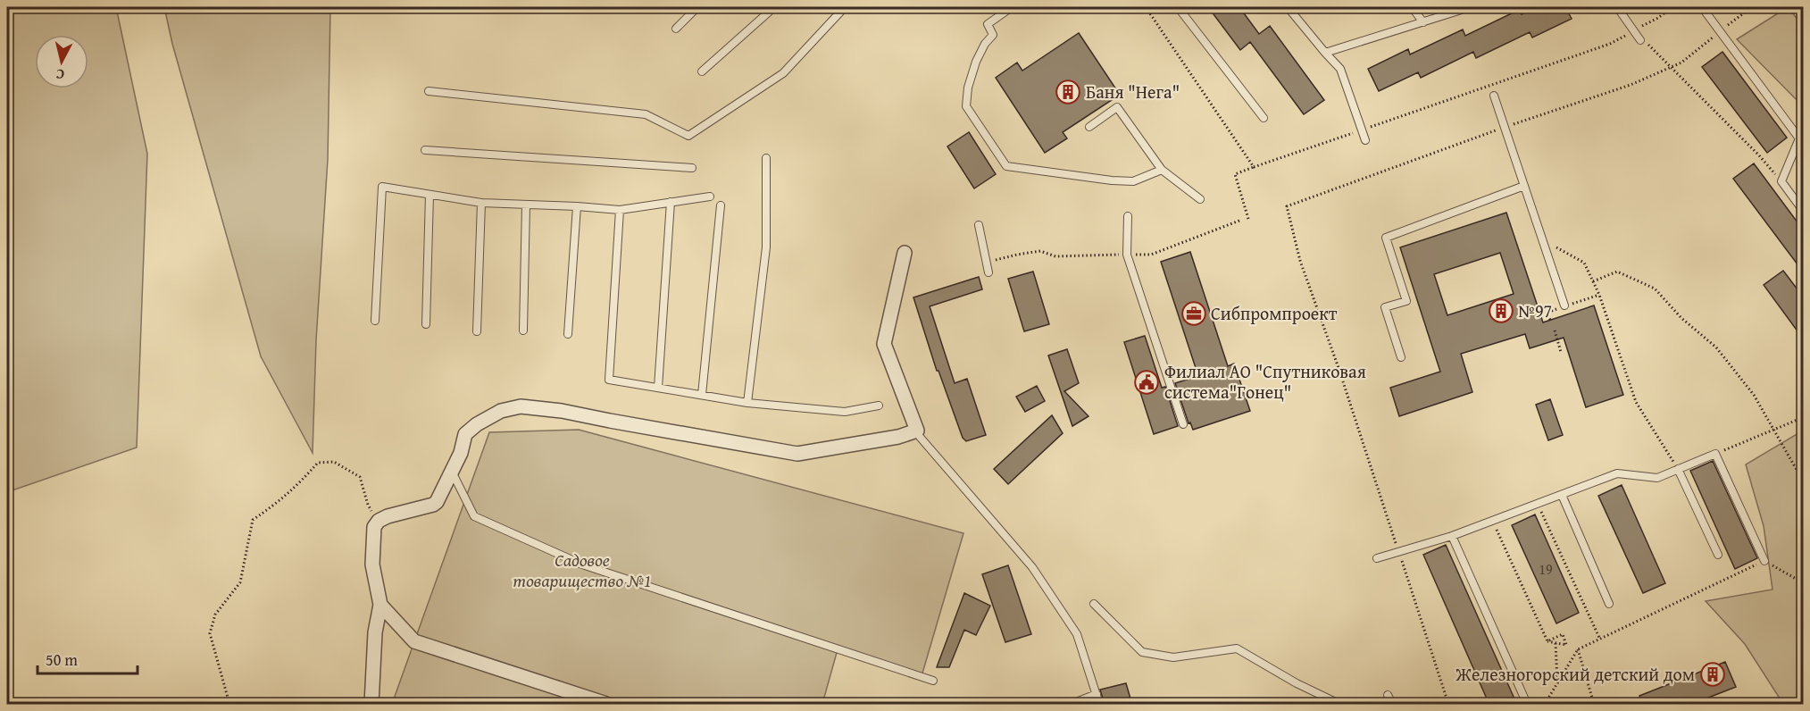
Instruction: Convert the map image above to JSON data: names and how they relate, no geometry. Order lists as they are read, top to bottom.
{
  "parks": ["Садовое товарищество №1"],
  "places": {
    "building": ["Баня \"Нега\"", "№97", "Железногорский детский дом"],
    "office": ["Сибпромпроект"],
    "public building": ["Филиал АО \"Спутниковая система\"Гонец\""]
  },
  "house_numbers": ["19"],
  "scale_bar": "50 m",
  "north": "bottom"
}
